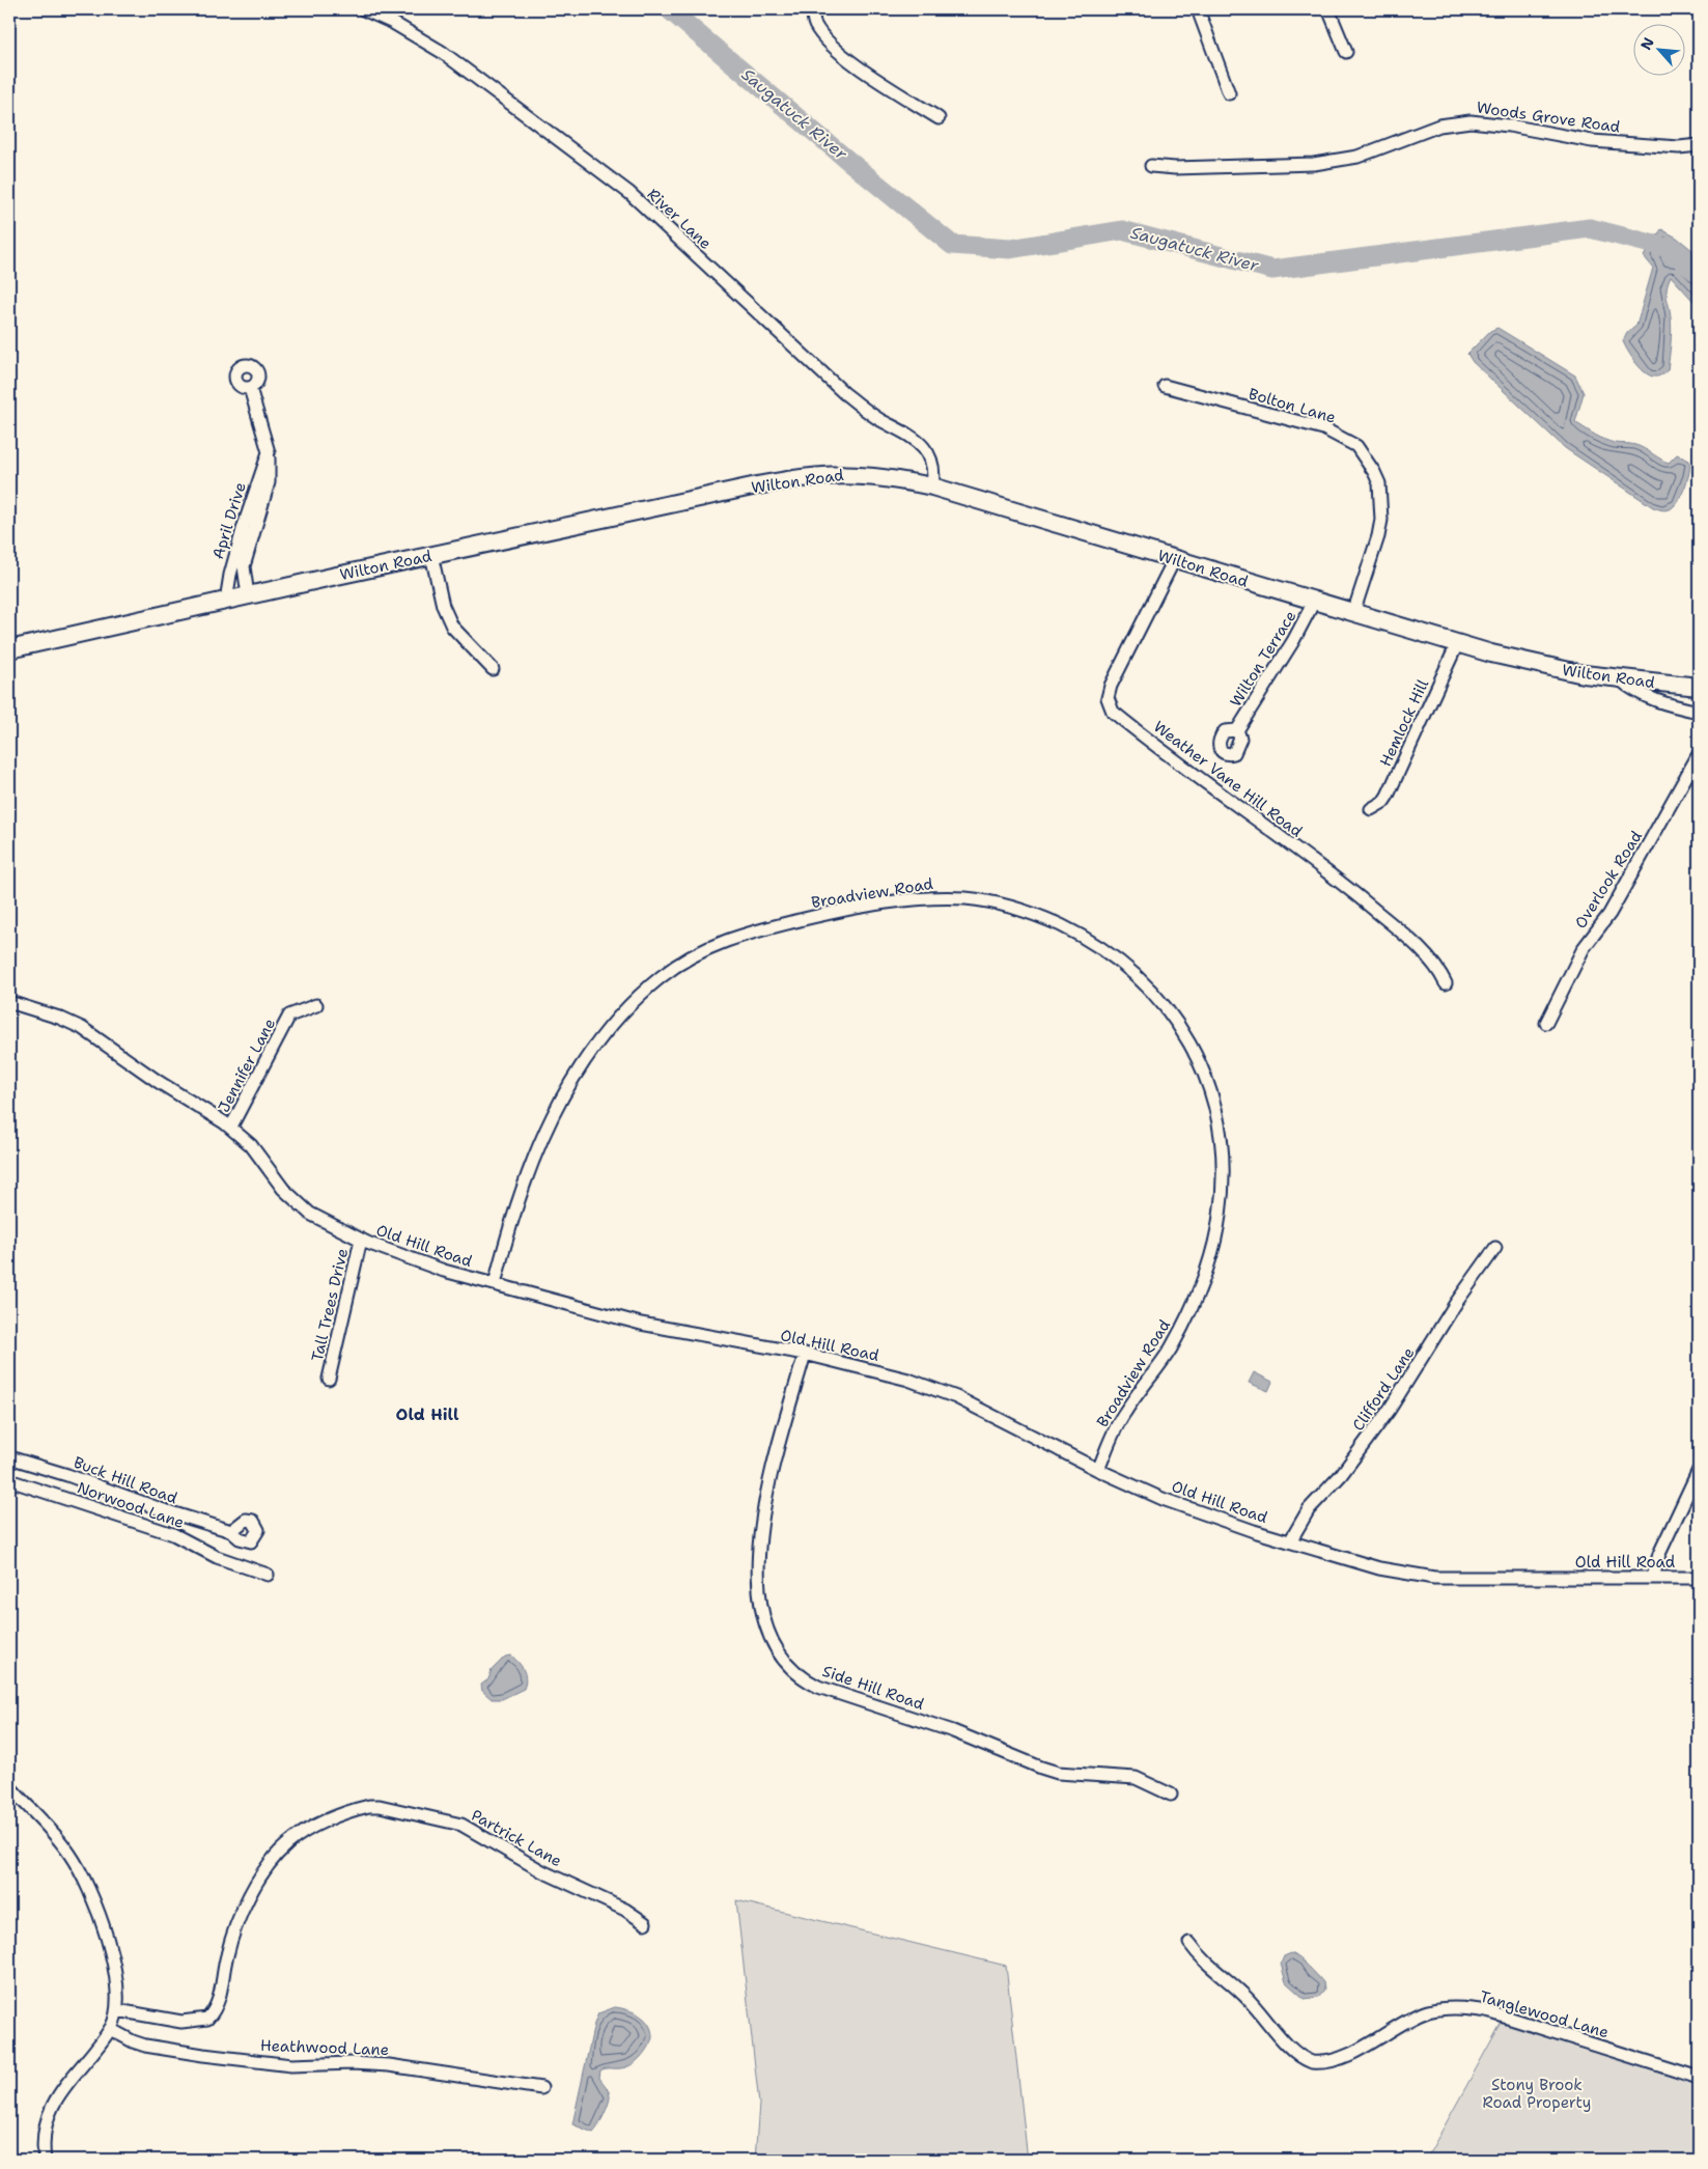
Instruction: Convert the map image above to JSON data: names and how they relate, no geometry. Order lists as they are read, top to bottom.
{
  "streets": {
    "main road": ["Wilton Road"],
    "street": [
      "Woods Grove Road",
      "River Lane",
      "Bolton Lane",
      "April Drive",
      "Wilton Terrace",
      "Hemlock Hill",
      "Weather Vane Hill Road",
      "Overlook Road",
      "Broadview Road",
      "Jennifer Lane",
      "Old Hill Road",
      "Tall Trees Drive",
      "Clifford Lane",
      "Buck Hill Road",
      "Norwood Lane",
      "Side Hill Road",
      "Partrick Lane",
      "Tanglewood Lane",
      "Heathwood Lane"
    ]
  },
  "crossings": [
    ["River Lane", "Wilton Road"],
    ["Bolton Lane", "Wilton Road"],
    ["Wilton Road", "April Drive"],
    ["Wilton Road", "Wilton Terrace"],
    ["Wilton Road", "Hemlock Hill"],
    ["Wilton Road", "Weather Vane Hill Road"],
    ["Broadview Road", "Old Hill Road"],
    ["Jennifer Lane", "Old Hill Road"],
    ["Old Hill Road", "Tall Trees Drive"],
    ["Old Hill Road", "Clifford Lane"],
    ["Old Hill Road", "Side Hill Road"]
  ],
  "districts": ["Old Hill"],
  "water": ["Saugatuck River"],
  "parks": ["Stony Brook Road Property"],
  "north": "top left"
}
